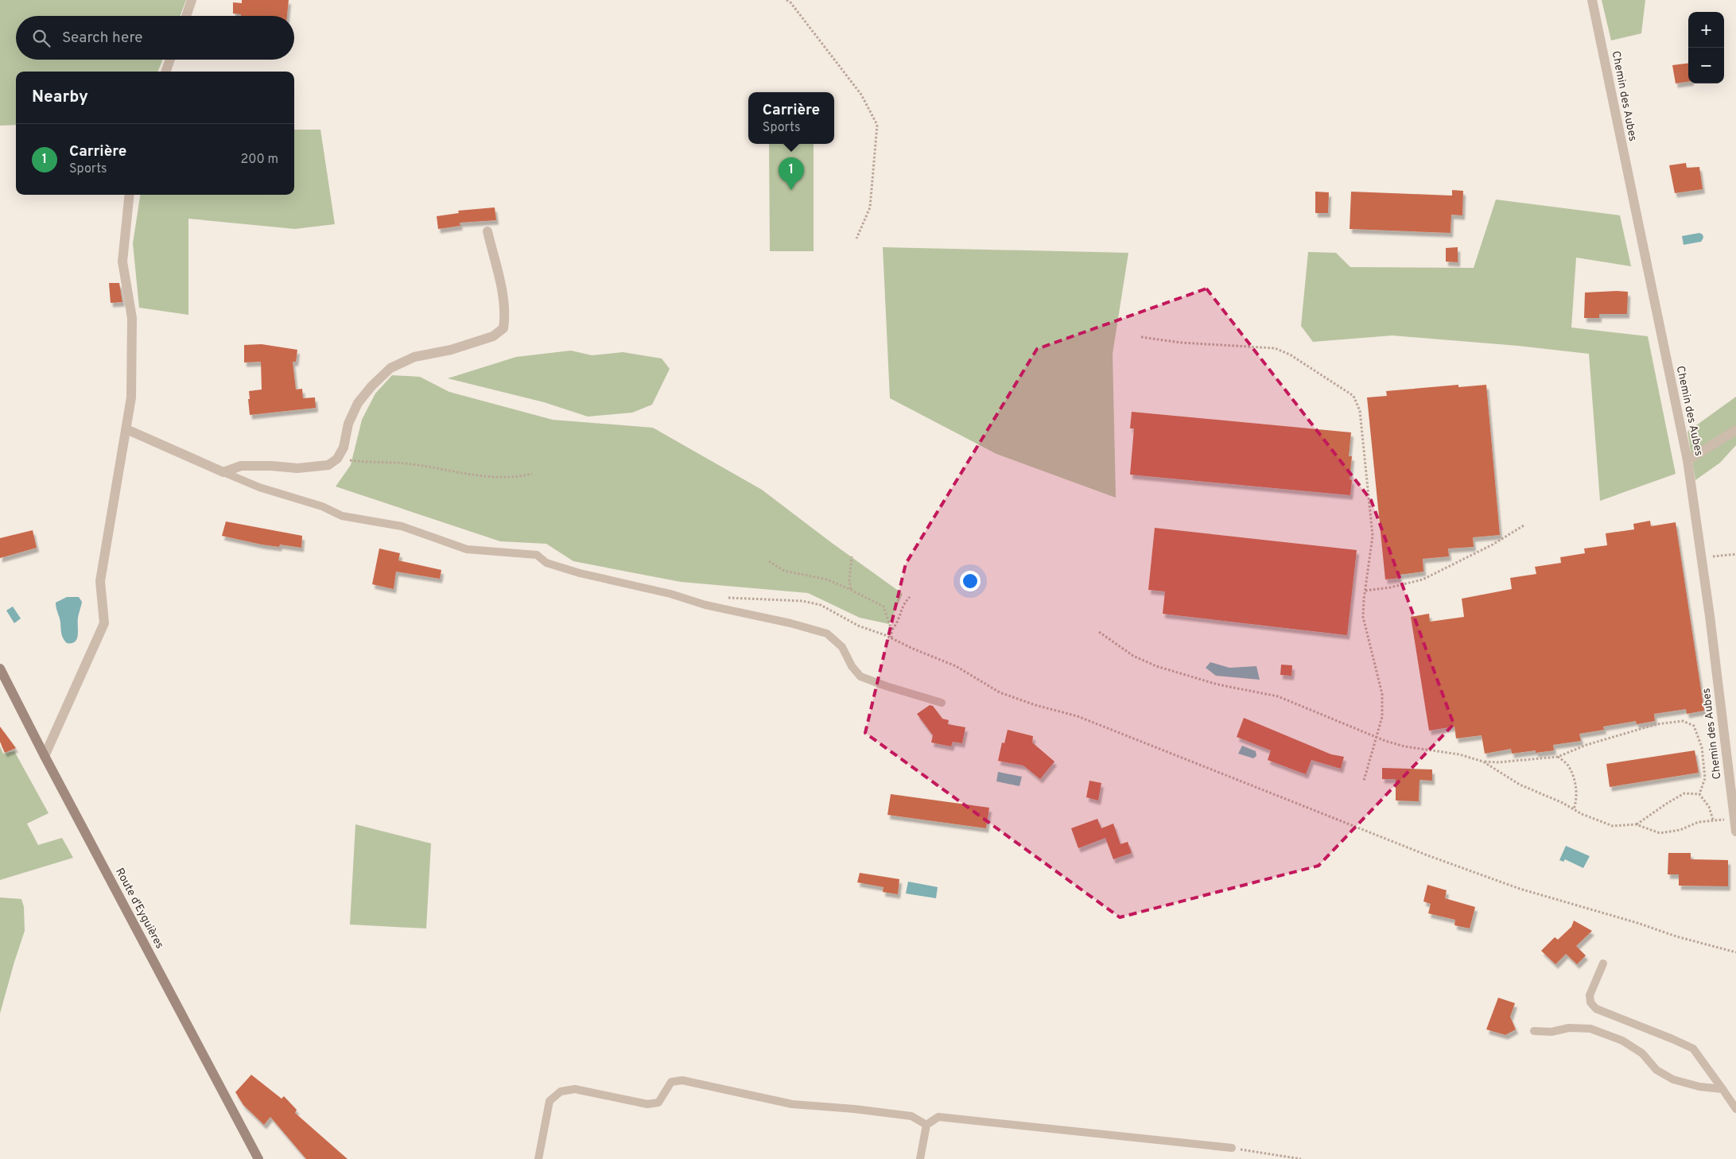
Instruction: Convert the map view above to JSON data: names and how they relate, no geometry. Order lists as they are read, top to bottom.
{
  "streets": {
    "main road": ["Route d'Eyguières"],
    "street": ["Chemin des Aubes"]
  },
  "page": {
    "map_buttons": ["+", "−"],
    "search": "Search here",
    "heading": "Nearby",
    "popup": ["Carrière", "Sports"],
    "list": [
      {
        "mark": "1",
        "name": "Carrière",
        "note": "Sports",
        "value": "200 m"
      }
    ],
    "pins": "1"
  }
}
